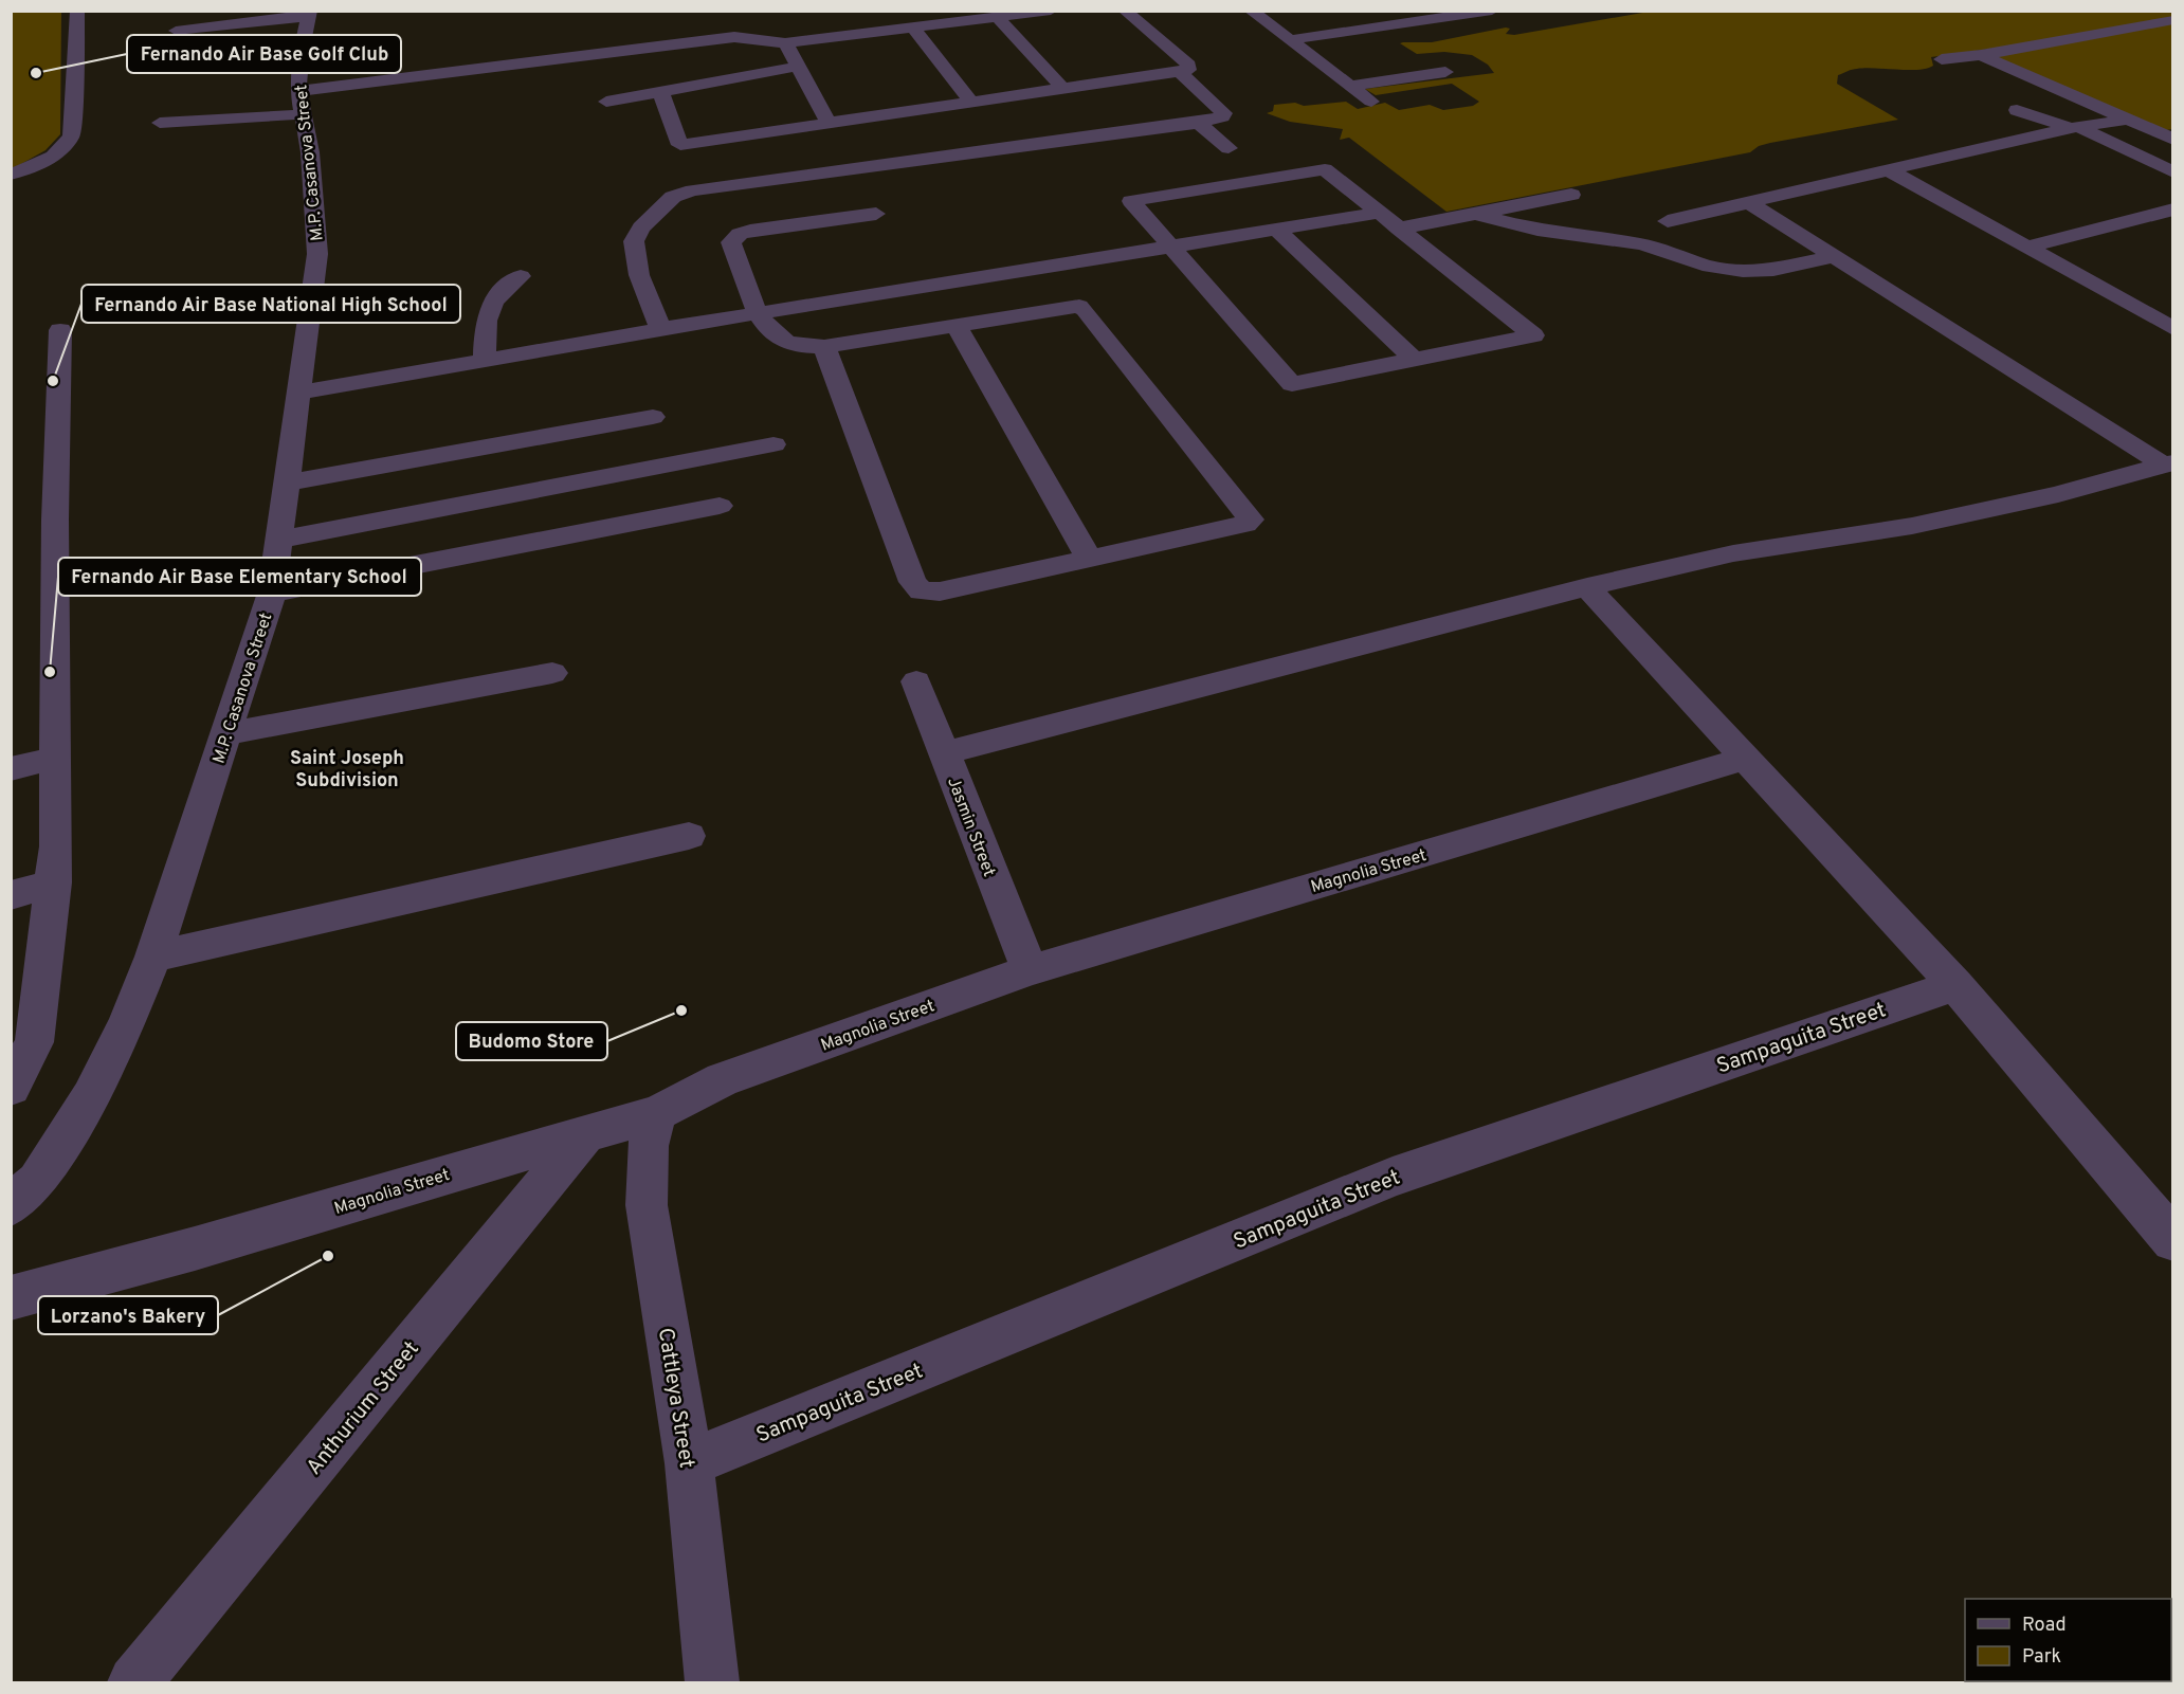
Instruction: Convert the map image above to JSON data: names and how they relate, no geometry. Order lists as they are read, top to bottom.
{
  "streets": {
    "street": [
      "M.P. Casanova Street",
      "Jasmin Street",
      "Magnolia Street",
      "Sampaguita Street",
      "Cattleya Street",
      "Anthurium Street"
    ]
  },
  "crossings": [
    ["Jasmin Street", "Magnolia Street"],
    ["Magnolia Street", "Cattleya Street"],
    ["Magnolia Street", "Anthurium Street"],
    ["Sampaguita Street", "Cattleya Street"]
  ],
  "districts": ["Saint Joseph Subdivision"],
  "places": [
    "Fernando Air Base Golf Club",
    "Fernando Air Base National High School",
    "Fernando Air Base Elementary School",
    "Budomo Store",
    "Lorzano's Bakery"
  ],
  "legend": ["Road", "Park"]
}
